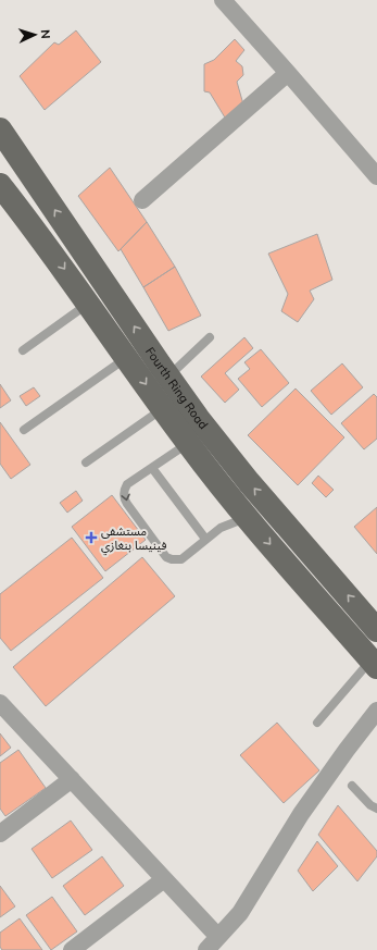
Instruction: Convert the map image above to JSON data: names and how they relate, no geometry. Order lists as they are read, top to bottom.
{
  "streets": {
    "main road": ["Fourth Ring Road"]
  },
  "places": {
    "health": ["مستشفى فينيسا بنغازي"]
  },
  "north": "right"
}
